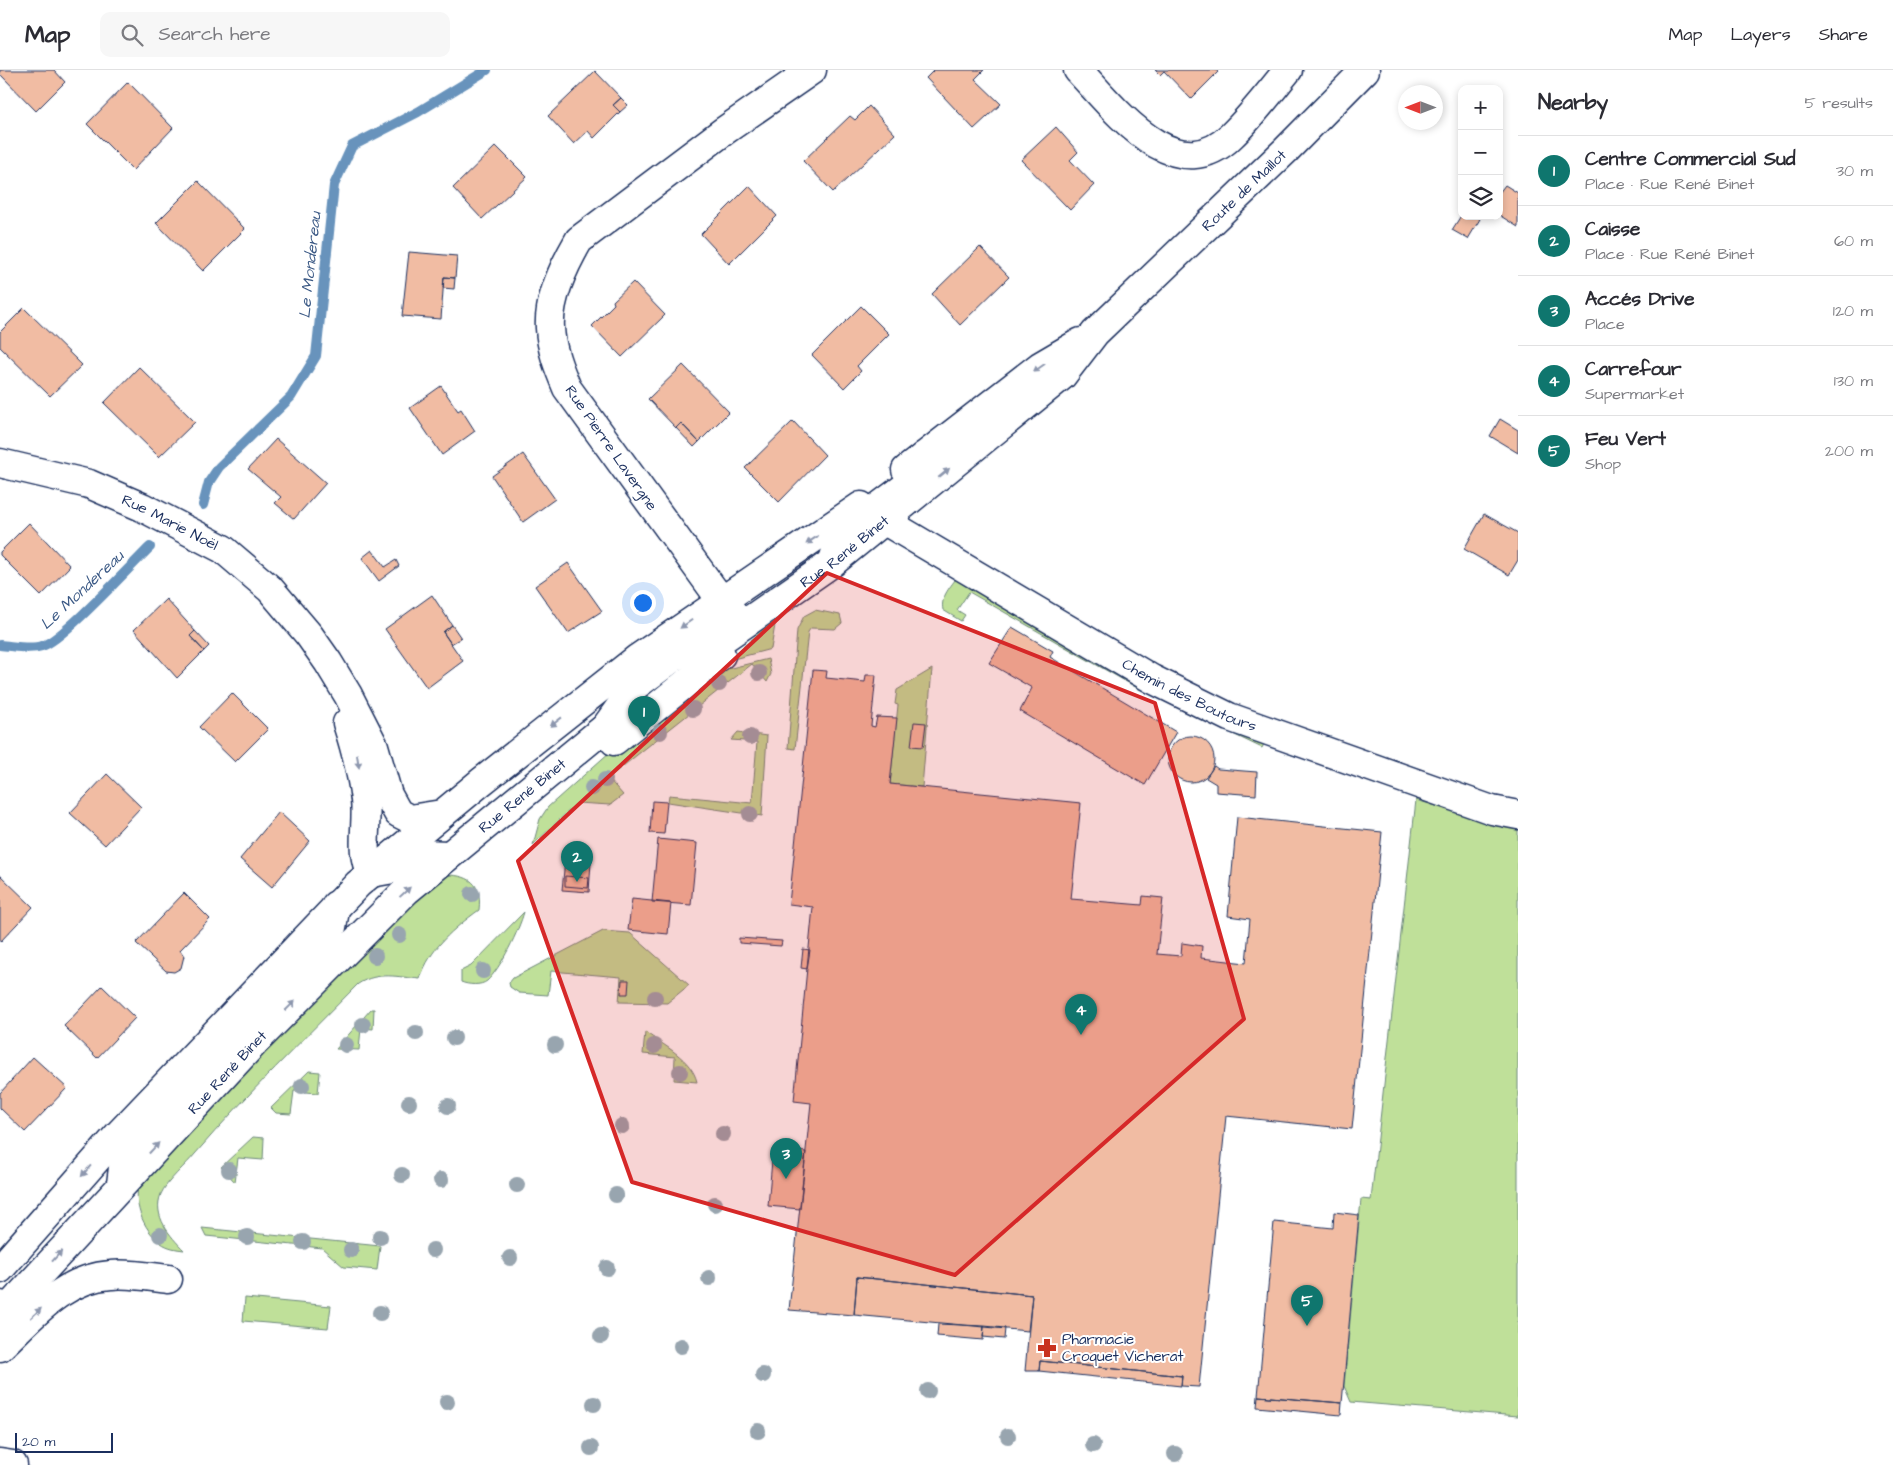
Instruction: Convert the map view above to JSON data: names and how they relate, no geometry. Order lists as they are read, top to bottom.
{
  "streets": {
    "street": [
      "Route de Maillot",
      "Rue Pierre Lavergne",
      "Rue Marie Noël",
      "Rue René Binet",
      "Chemin des Boutours"
    ]
  },
  "crossings": [
    ["Route de Maillot", "Rue René Binet"],
    ["Rue Pierre Lavergne", "Rue René Binet"],
    ["Rue Marie Noël", "Rue René Binet"],
    ["Rue René Binet", "Chemin des Boutours"]
  ],
  "water": ["Le Mondereau"],
  "places": {
    "pharmacy": ["Pharmacie Croquet Vicherat"]
  },
  "scale_bar": "20 m",
  "north": "left",
  "page": {
    "header": "Map",
    "search": "Search here",
    "nav": ["Map", "Layers", "Share"],
    "heading": ["Nearby", "5 results"],
    "map_buttons": ["+", "−"],
    "list": [
      {
        "mark": "1",
        "name": "Centre Commercial Sud",
        "note": "Place · Rue René Binet",
        "value": "30 m"
      },
      {
        "mark": "2",
        "name": "Caisse",
        "note": "Place · Rue René Binet",
        "value": "60 m"
      },
      {
        "mark": "3",
        "name": "Accés Drive",
        "note": "Place",
        "value": "120 m"
      },
      {
        "mark": "4",
        "name": "Carrefour",
        "note": "Supermarket",
        "value": "130 m"
      },
      {
        "mark": "5",
        "name": "Feu Vert",
        "note": "Shop",
        "value": "200 m"
      }
    ],
    "pins": [
      "1",
      "2",
      "4",
      "3",
      "5"
    ],
    "scale": "20 m"
  }
}
